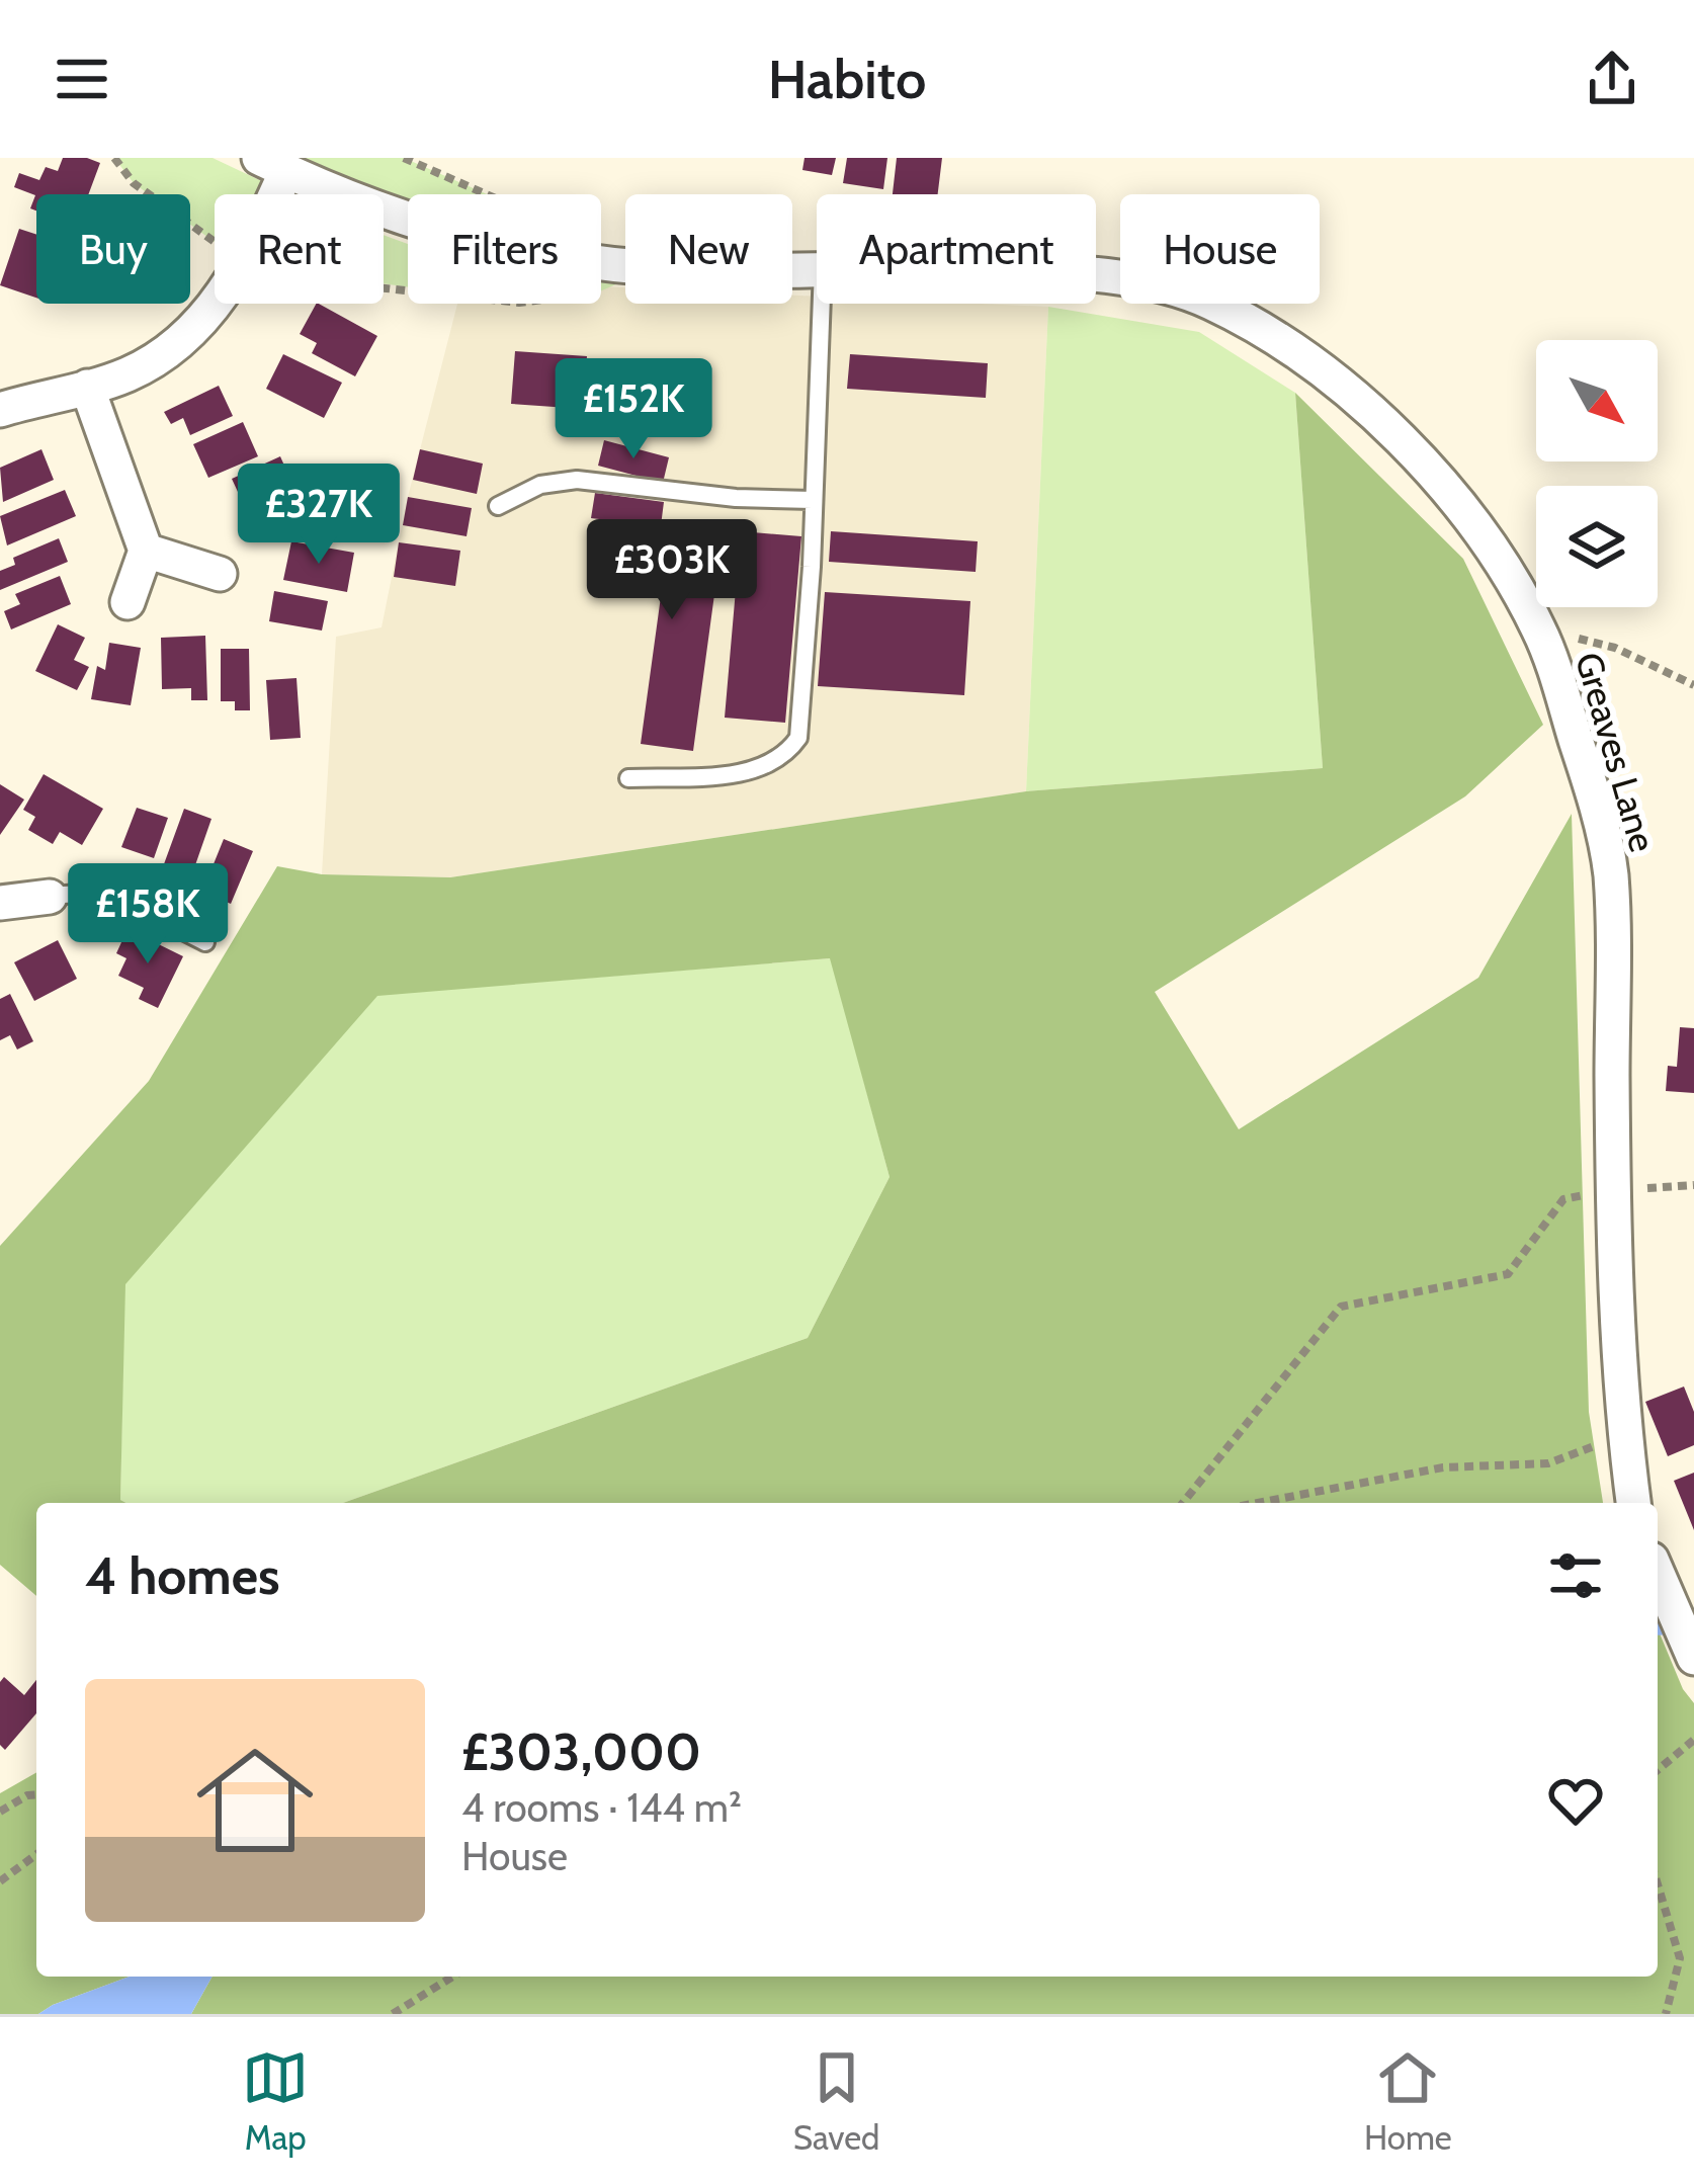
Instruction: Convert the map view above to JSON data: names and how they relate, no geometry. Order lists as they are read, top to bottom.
{
  "streets": {
    "street": ["Greaves Lane"]
  },
  "north": "bottom right",
  "page": {
    "header": "Habito",
    "chip": [
      "Buy",
      "Rent",
      "Filters",
      "New",
      "Apartment",
      "House"
    ],
    "price": [
      "£152K",
      "£327K",
      "£303K",
      "£158K"
    ],
    "heading": "4 homes",
    "list": [
      {
        "name": "£303,000",
        "note": "4 rooms · 144 m² · House"
      }
    ],
    "tabs": ["Map", "Saved", "Home"]
  }
}
